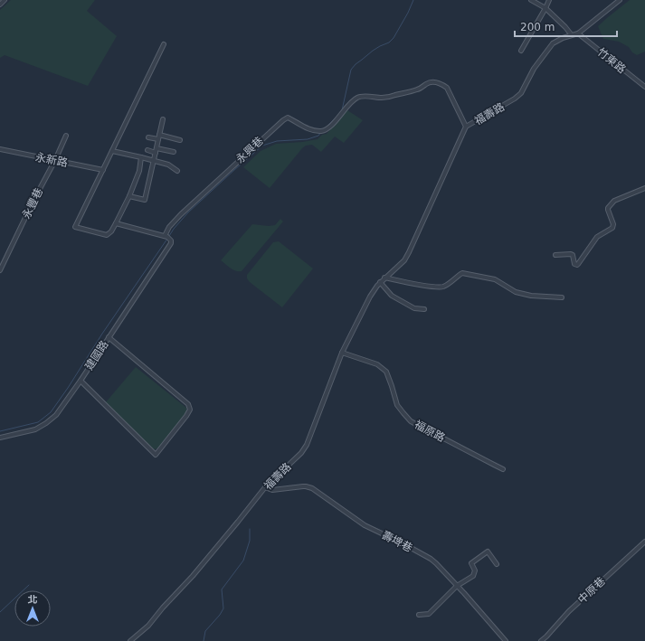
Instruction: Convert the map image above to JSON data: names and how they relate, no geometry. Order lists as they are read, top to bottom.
{
  "streets": {
    "street": [
      "竹東路",
      "福壽路",
      "永興巷",
      "永新路",
      "永豐巷",
      "建國路",
      "福原路",
      "壽埤巷",
      "中原巷"
    ]
  },
  "crossings": [
    ["竹東路", "福壽路"],
    ["福壽路", "永興巷"],
    ["福壽路", "福原路"],
    ["福壽路", "壽埤巷"],
    ["永興巷", "建國路"],
    ["永新路", "永豐巷"]
  ],
  "scale_bar": "200 m",
  "north": "top"
}
